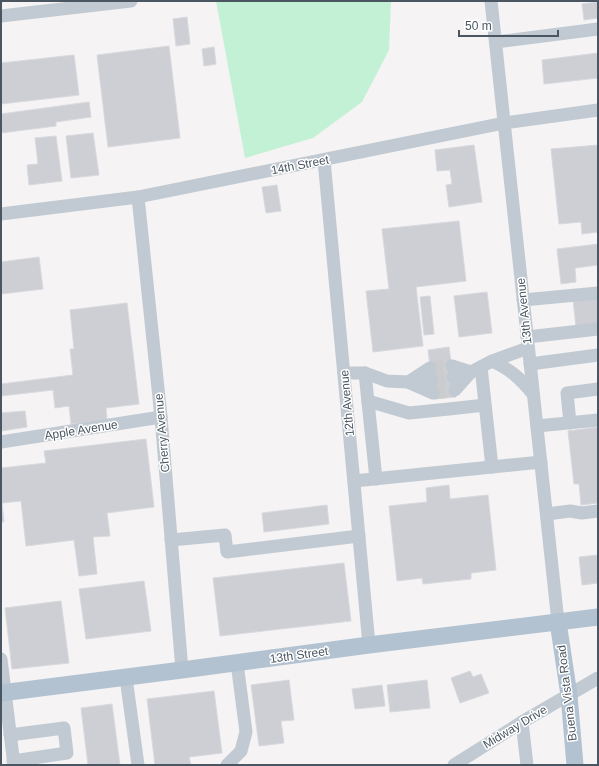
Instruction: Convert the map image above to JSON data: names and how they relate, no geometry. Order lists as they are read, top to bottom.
{
  "streets": {
    "main road": ["13th Street", "Buena Vista Road"],
    "street": [
      "14th Street",
      "13th Avenue",
      "12th Avenue",
      "Apple Avenue",
      "Cherry Avenue",
      "Midway Drive"
    ]
  },
  "crossings": [
    ["14th Street", "13th Avenue"],
    ["14th Street", "12th Avenue"],
    ["14th Street", "Cherry Avenue"],
    ["13th Avenue", "13th Street"],
    ["13th Avenue", "Buena Vista Road"],
    ["12th Avenue", "13th Street"],
    ["Apple Avenue", "Cherry Avenue"],
    ["Cherry Avenue", "13th Street"],
    ["13th Street", "Buena Vista Road"],
    ["Buena Vista Road", "Midway Drive"]
  ],
  "scale_bar": "50 m"
}
